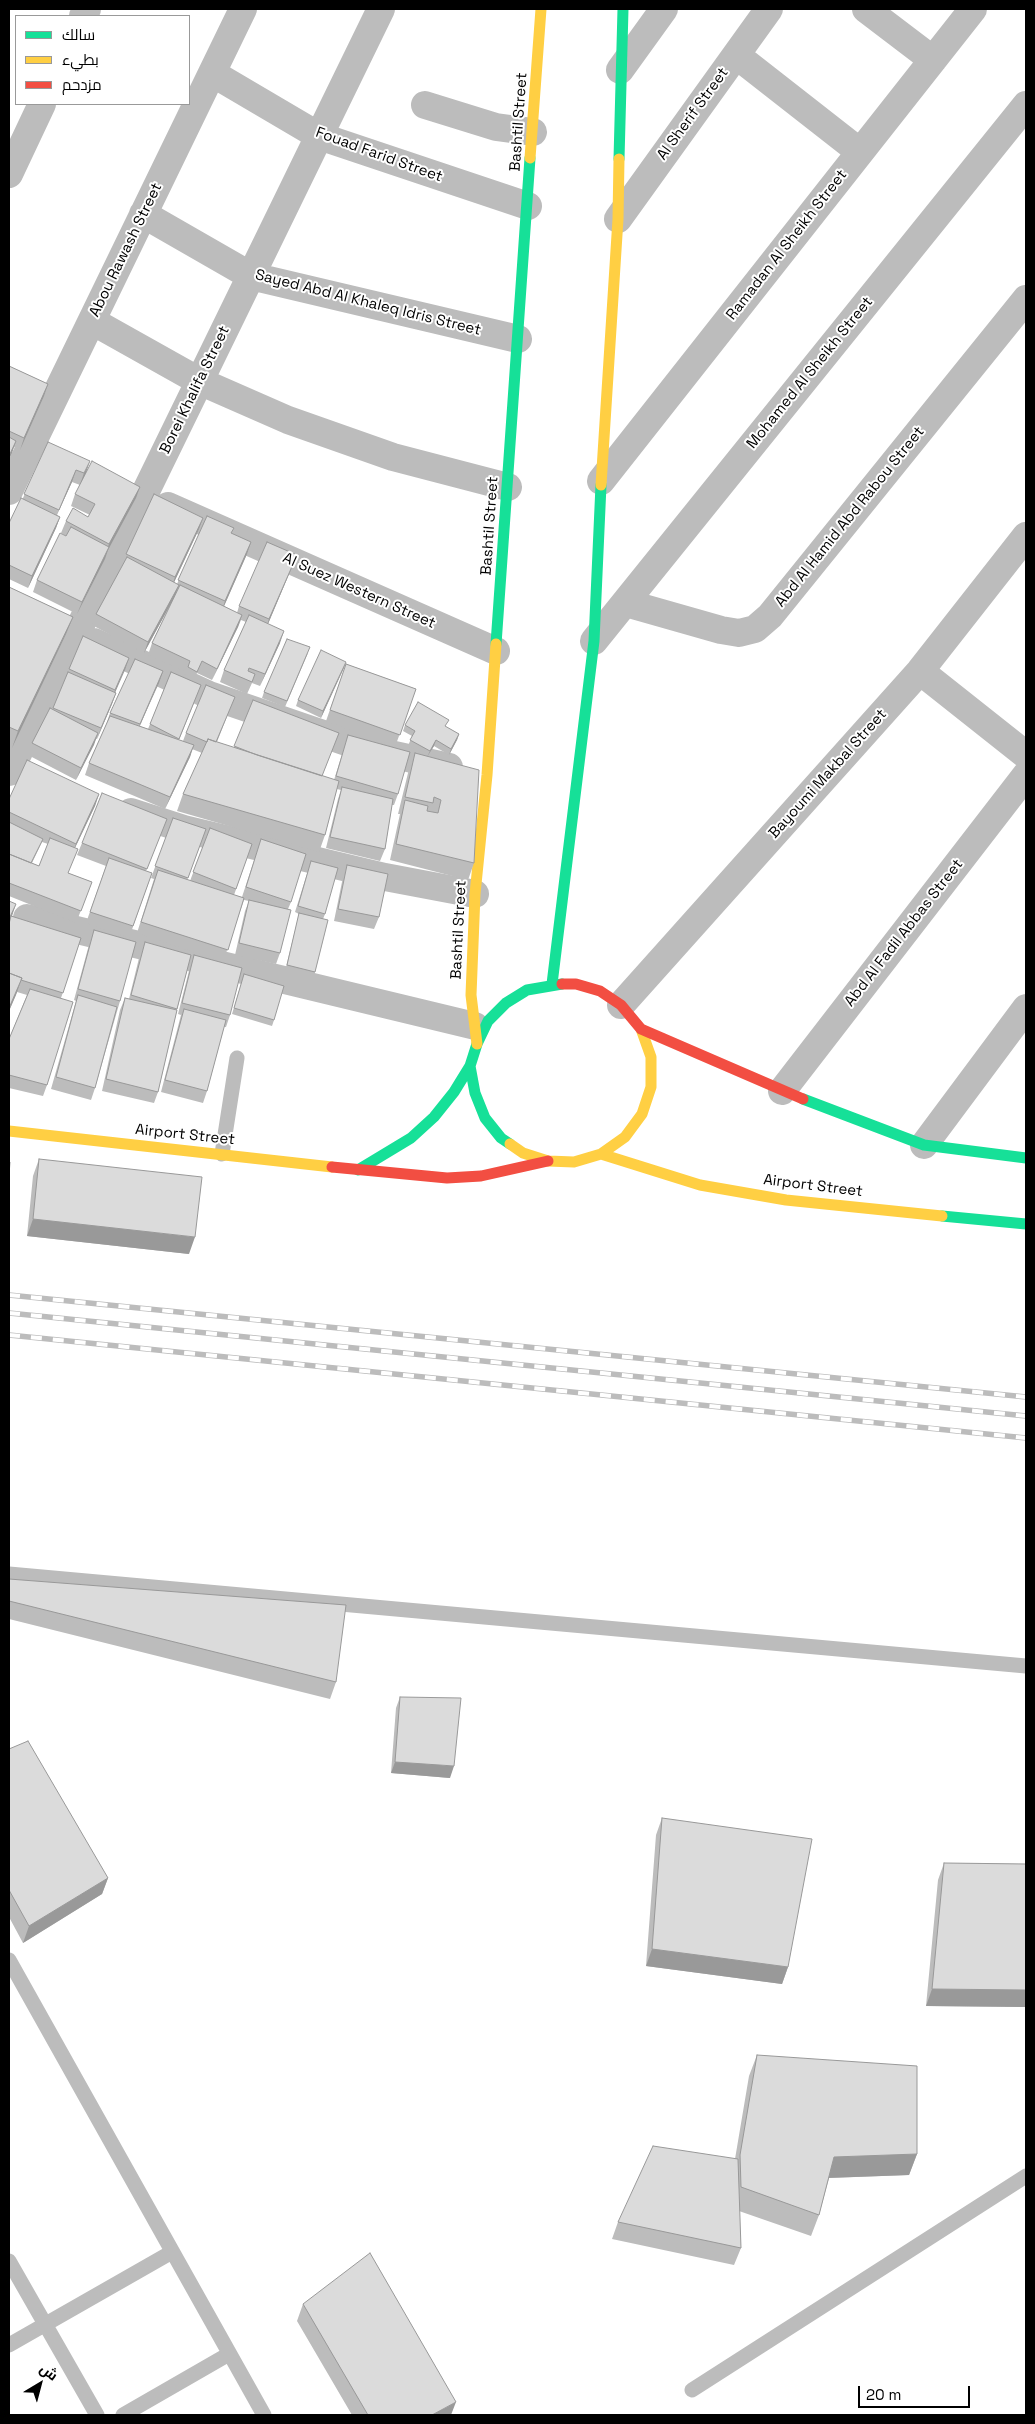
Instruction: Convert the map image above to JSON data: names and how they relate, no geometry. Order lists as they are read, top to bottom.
{
  "streets": {
    "street": [
      "Al Sherif Street",
      "Bashtil Street",
      "Fouad Farid Street",
      "Ramadan Al Sheikh Street",
      "Abou Rawash Street",
      "Sayed Abd Al Khaleq Idris Street",
      "Mohamed Al Sheikh Street",
      "Borei Khalifa Street",
      "Abd Al Hamid Abd Rabou Street",
      "Al Suez Western Street",
      "Bayoumi Makbal Street",
      "Abd Al Fadil Abbas Street",
      "Airport Street"
    ]
  },
  "crossings": [
    ["Bashtil Street", "Fouad Farid Street"],
    ["Bashtil Street", "Sayed Abd Al Khaleq Idris Street"],
    ["Bashtil Street", "Al Suez Western Street"],
    ["Fouad Farid Street", "Abou Rawash Street"],
    ["Fouad Farid Street", "Borei Khalifa Street"],
    ["Abou Rawash Street", "Sayed Abd Al Khaleq Idris Street"],
    ["Sayed Abd Al Khaleq Idris Street", "Borei Khalifa Street"],
    ["Mohamed Al Sheikh Street", "Abd Al Hamid Abd Rabou Street"],
    ["Borei Khalifa Street", "Al Suez Western Street"]
  ],
  "legend": ["سالك", "بطيء", "مزدحم"],
  "scale_bar": "20 m",
  "north": "top right"
}
